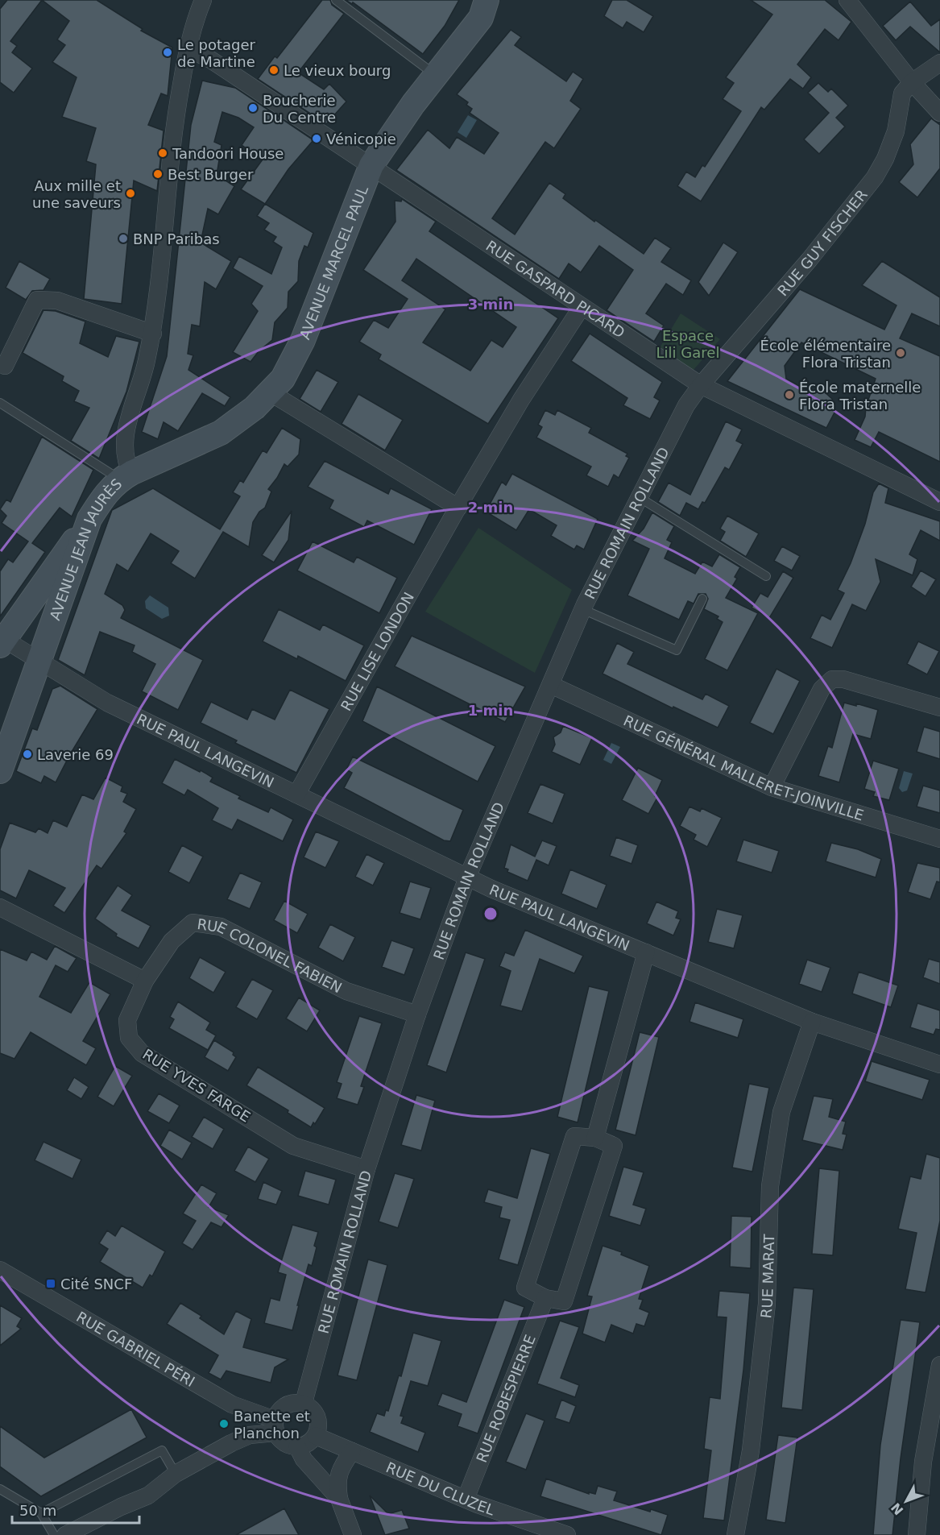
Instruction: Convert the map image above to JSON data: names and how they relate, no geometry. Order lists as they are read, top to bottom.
{
  "streets": {
    "main road": ["AVENUE MARCEL PAUL", "AVENUE JEAN JAURÈS"],
    "street": [
      "RUE GUY FISCHER",
      "RUE GASPARD PICARD",
      "RUE ROMAIN ROLLAND",
      "RUE LISE LONDON",
      "RUE PAUL LANGEVIN",
      "RUE GÉNÉRAL MALLERET-JOINVILLE",
      "RUE COLONEL FABIEN",
      "RUE YVES FARGE",
      "RUE MARAT",
      "RUE GABRIEL PÉRI",
      "RUE ROBESPIERRE",
      "RUE DU CLUZEL"
    ]
  },
  "crossings": [
    ["RUE GUY FISCHER", "RUE GASPARD PICARD"],
    ["RUE GUY FISCHER", "RUE ROMAIN ROLLAND"],
    ["AVENUE MARCEL PAUL", "RUE GASPARD PICARD"],
    ["AVENUE MARCEL PAUL", "AVENUE JEAN JAURÈS"],
    ["RUE GASPARD PICARD", "RUE ROMAIN ROLLAND"],
    ["RUE GASPARD PICARD", "AVENUE JEAN JAURÈS"],
    ["RUE GASPARD PICARD", "RUE LISE LONDON"],
    ["RUE ROMAIN ROLLAND", "RUE PAUL LANGEVIN"],
    ["RUE ROMAIN ROLLAND", "RUE GÉNÉRAL MALLERET-JOINVILLE"],
    ["RUE ROMAIN ROLLAND", "RUE COLONEL FABIEN"],
    ["RUE ROMAIN ROLLAND", "RUE YVES FARGE"],
    ["RUE ROMAIN ROLLAND", "RUE GABRIEL PÉRI"],
    ["RUE ROMAIN ROLLAND", "RUE DU CLUZEL"],
    ["AVENUE JEAN JAURÈS", "RUE PAUL LANGEVIN"],
    ["RUE LISE LONDON", "RUE PAUL LANGEVIN"],
    ["RUE PAUL LANGEVIN", "RUE MARAT"],
    ["RUE COLONEL FABIEN", "RUE YVES FARGE"],
    ["RUE GABRIEL PÉRI", "RUE DU CLUZEL"],
    ["RUE ROBESPIERRE", "RUE DU CLUZEL"]
  ],
  "parks": ["Espace Lili Garel"],
  "places": {
    "other": [
      "Le potager de Martine",
      "Le vieux bourg",
      "Boucherie Du Centre",
      "Vénicopie",
      "Tandoori House",
      "Best Burger",
      "Aux mille et une saveurs",
      "BNP Paribas",
      "École élémentaire Flora Tristan",
      "École maternelle Flora Tristan",
      "Laverie 69",
      "Banette et Planchon"
    ],
    "transit": ["Cité SNCF"]
  },
  "scale_bar": "50 m",
  "north": "bottom left",
  "rings": ["3 min", "2 min", "1 min"]
}
